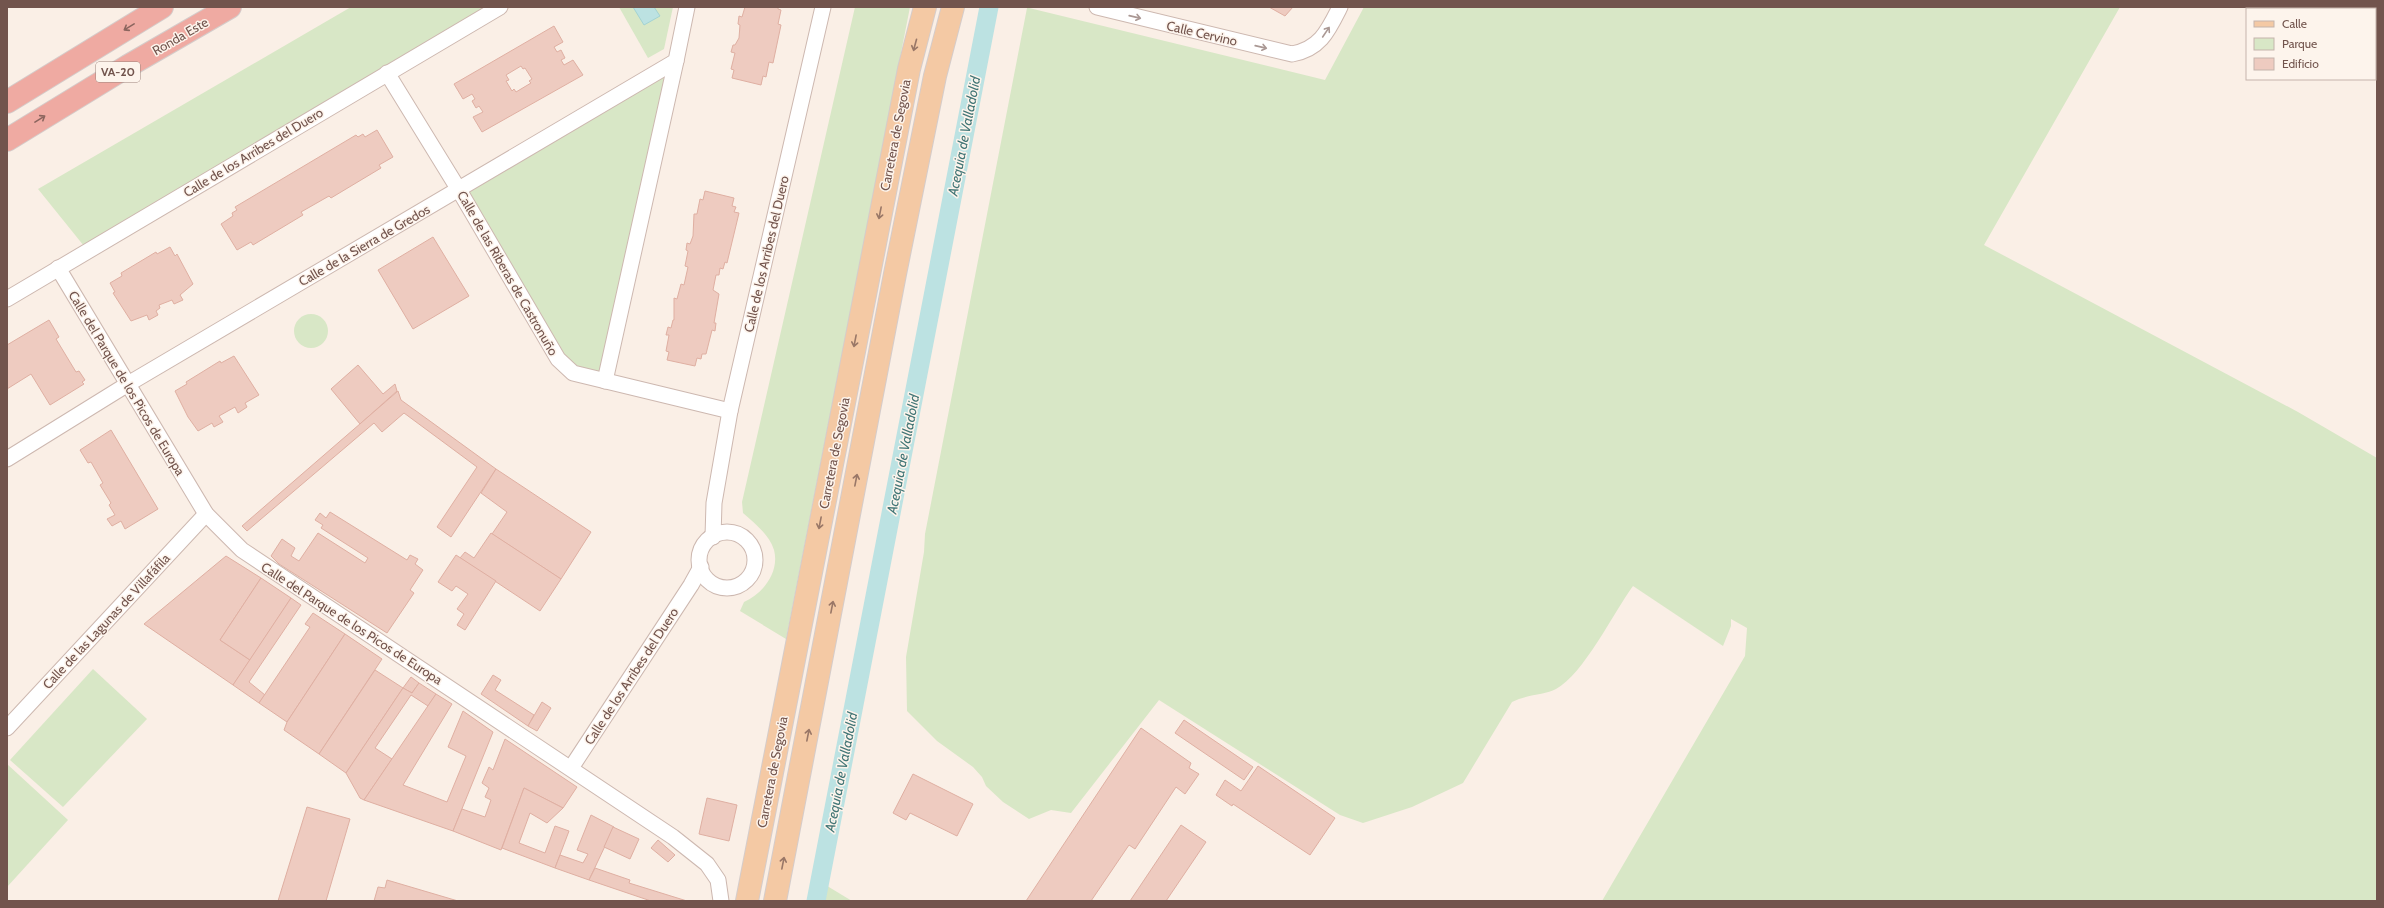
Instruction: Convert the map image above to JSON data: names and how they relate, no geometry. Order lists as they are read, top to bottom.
{
  "streets": {
    "highway": ["Ronda Este", "VA-20"],
    "main road": ["Carretera de Segovia"],
    "street": [
      "Calle Cervino",
      "Calle de los Arribes del Duero",
      "Calle de la Sierra de Gredos",
      "Calle de las Riberas de Castronuño",
      "Calle del Parque de los Picos de Europa",
      "Calle de las Lagunas de Villafáfila"
    ]
  },
  "crossings": [
    ["Calle de los Arribes del Duero", "Calle de las Riberas de Castronuño"],
    ["Calle de los Arribes del Duero", "Calle del Parque de los Picos de Europa"],
    ["Calle de la Sierra de Gredos", "Calle de las Riberas de Castronuño"],
    ["Calle de la Sierra de Gredos", "Calle del Parque de los Picos de Europa"],
    ["Calle del Parque de los Picos de Europa", "Calle de las Lagunas de Villafáfila"]
  ],
  "one_way": ["Calle Cervino"],
  "water": ["Acequia de Valladolid"],
  "legend": ["Calle", "Parque", "Edificio"]
}
